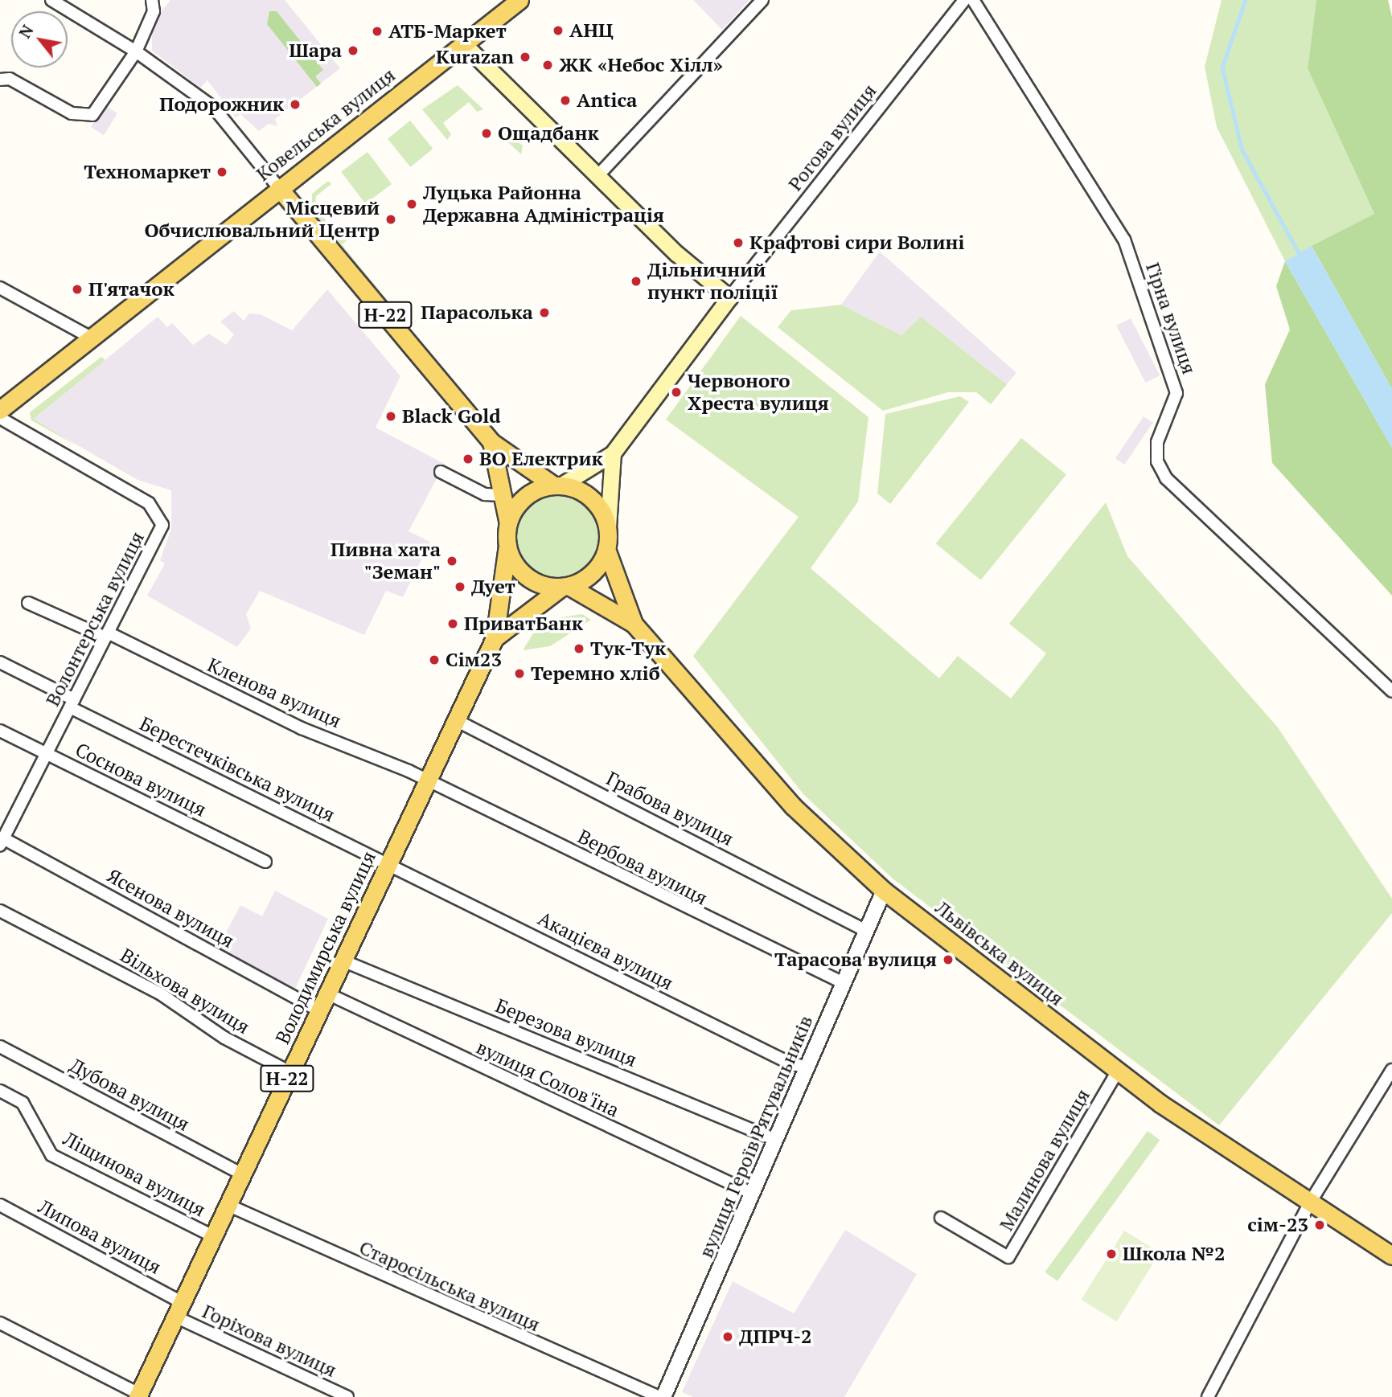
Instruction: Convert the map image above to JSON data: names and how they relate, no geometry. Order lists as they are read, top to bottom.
{
  "streets": {
    "main road": [
      "Ковельська вулиця",
      "Н-22",
      "Володимирська вулиця",
      "Львівська вулиця"
    ],
    "street": [
      "Рогова вулиця",
      "Гірна вулиця",
      "Волонтерська вулиця",
      "Кленова вулиця",
      "Берестечківська вулиця",
      "Соснова вулиця",
      "Грабова вулиця",
      "Вербова вулиця",
      "Ясенова вулиця",
      "Акацієва вулиця",
      "Вільхова вулиця",
      "Березова вулиця",
      "вулиця Солов'їна",
      "Дубова вулиця",
      "вулиця Героїв Рятувальників",
      "Малинова вулиця",
      "Ліщинова вулиця",
      "Липова вулиця",
      "Старосільська вулиця",
      "Горіхова вулиця"
    ]
  },
  "crossings": [
    ["Ковельська вулиця", "Н-22"],
    ["Н-22", "Володимирська вулиця"],
    ["Н-22", "Львівська вулиця"],
    ["Волонтерська вулиця", "Кленова вулиця"],
    ["Волонтерська вулиця", "Берестечківська вулиця"],
    ["Волонтерська вулиця", "Соснова вулиця"],
    ["Волонтерська вулиця", "Ясенова вулиця"],
    ["Кленова вулиця", "Вербова вулиця"],
    ["Кленова вулиця", "Володимирська вулиця"],
    ["Берестечківська вулиця", "Володимирська вулиця"],
    ["Берестечківська вулиця", "Акацієва вулиця"],
    ["Грабова вулиця", "Володимирська вулиця"],
    ["Грабова вулиця", "вулиця Героїв Рятувальників"],
    ["Вербова вулиця", "Володимирська вулиця"],
    ["Вербова вулиця", "вулиця Героїв Рятувальників"],
    ["Ясенова вулиця", "Володимирська вулиця"],
    ["Володимирська вулиця", "Акацієва вулиця"],
    ["Володимирська вулиця", "Львівська вулиця"],
    ["Володимирська вулиця", "Вільхова вулиця"],
    ["Володимирська вулиця", "Березова вулиця"],
    ["Володимирська вулиця", "вулиця Солов'їна"],
    ["Володимирська вулиця", "Дубова вулиця"],
    ["Володимирська вулиця", "Ліщинова вулиця"],
    ["Володимирська вулиця", "Липова вулиця"],
    ["Володимирська вулиця", "Старосільська вулиця"],
    ["Володимирська вулиця", "Горіхова вулиця"],
    ["Акацієва вулиця", "вулиця Героїв Рятувальників"],
    ["Львівська вулиця", "вулиця Героїв Рятувальників"],
    ["Львівська вулиця", "Малинова вулиця"],
    ["Березова вулиця", "вулиця Героїв Рятувальників"],
    ["вулиця Солов'їна", "вулиця Героїв Рятувальників"],
    ["вулиця Героїв Рятувальників", "Старосільська вулиця"],
    ["Липова вулиця", "Горіхова вулиця"]
  ],
  "places": [
    "АНЦ",
    "АТБ-Маркет",
    "Шара",
    "Kurazan",
    "ЖК «Небос Хілл»",
    "Antica",
    "Подорожник",
    "Ощадбанк",
    "Техномаркет",
    "Луцька Районна Державна Адміністрація",
    "Місцевий Обчислювальний Центр",
    "Крафтові сири Волині",
    "Дільничний пункт поліції",
    "П'ятачок",
    "Парасолька",
    "Червоного Хреста вулиця",
    "Black Gold",
    "ВО Електрик",
    "Пивна хата \"Земан\"",
    "Дует",
    "ПриватБанк",
    "Тук-Тук",
    "Сім23",
    "Теремно хліб",
    "Тарасова вулиця",
    "сім-23",
    "Школа №2",
    "ДПРЧ-2"
  ],
  "north": "top left"
}
